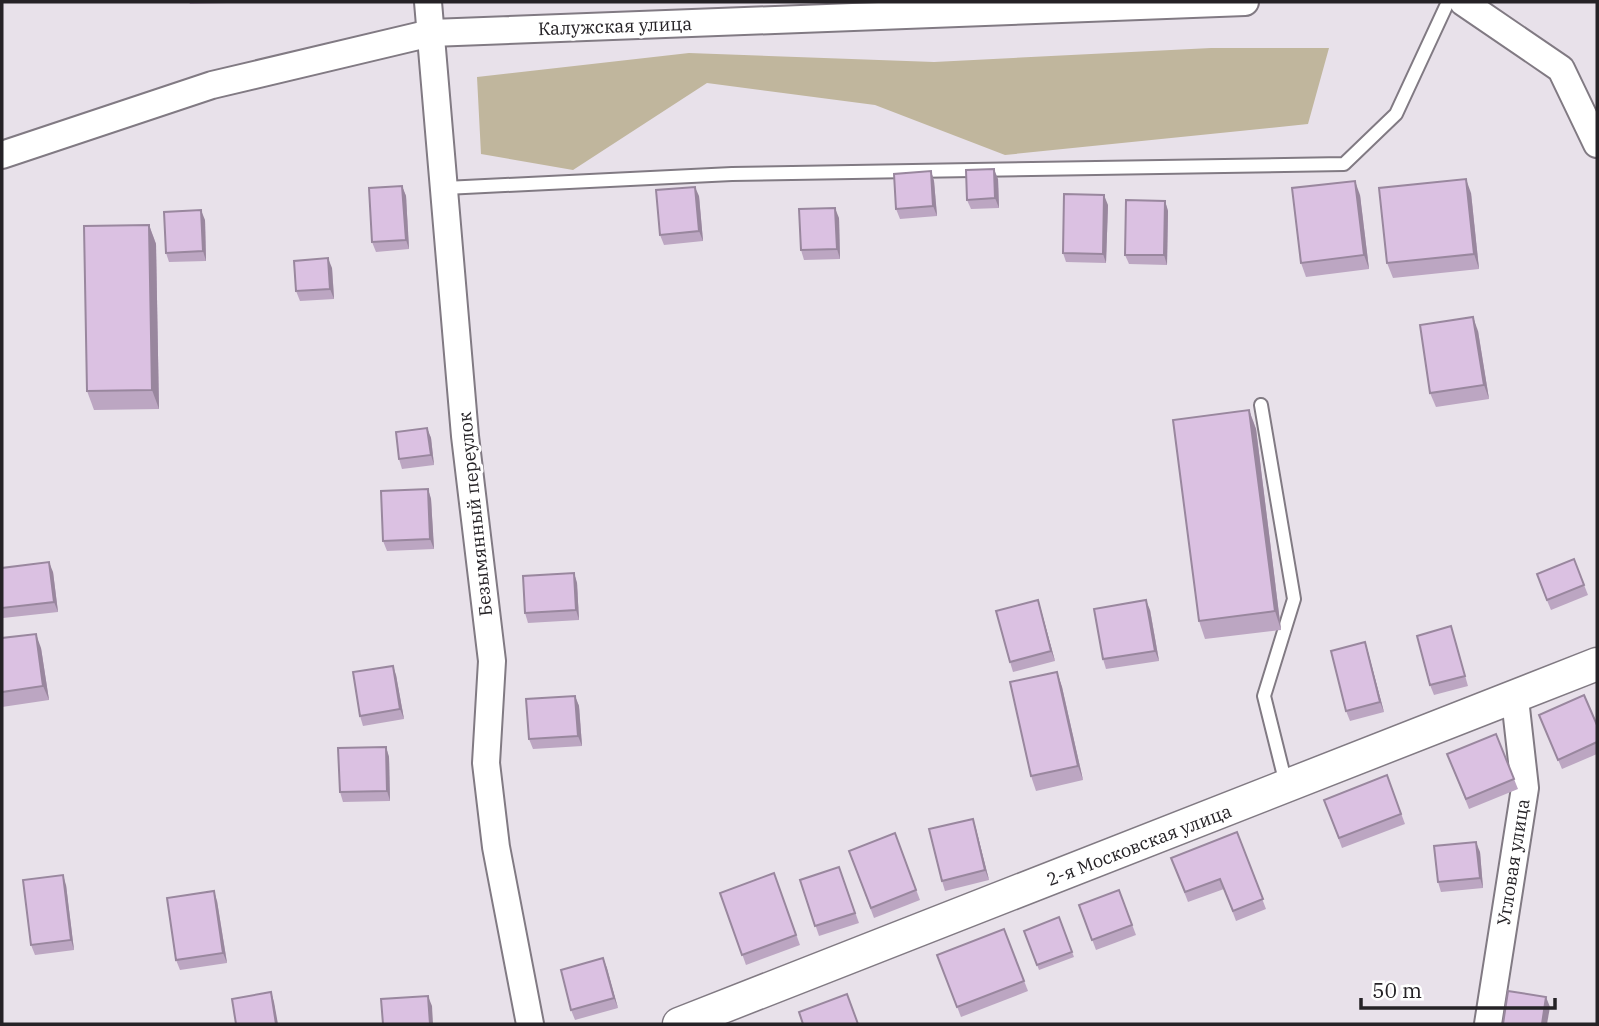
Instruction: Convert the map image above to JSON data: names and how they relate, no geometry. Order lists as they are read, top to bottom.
{
  "streets": {
    "street": [
      "Калужская улица",
      "Безымянный переулок",
      "2-я Московская улица",
      "Угловая улица"
    ]
  },
  "crossings": [
    ["Калужская улица", "Безымянный переулок"],
    ["2-я Московская улица", "Угловая улица"]
  ],
  "scale_bar": "50 m"
}
